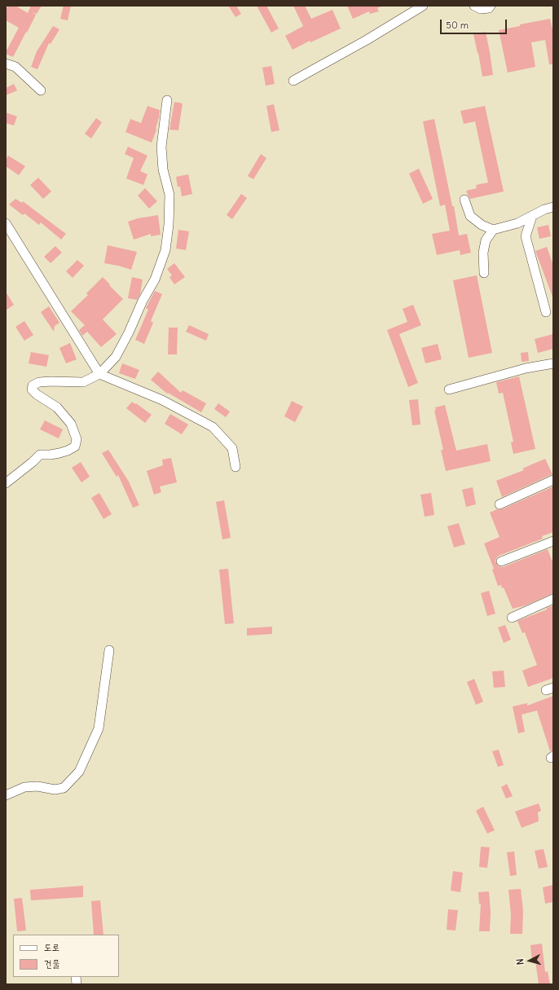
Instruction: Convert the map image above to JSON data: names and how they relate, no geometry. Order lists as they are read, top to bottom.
{
  "legend": ["도로", "건물"],
  "scale_bar": "50 m",
  "north": "left"
}
